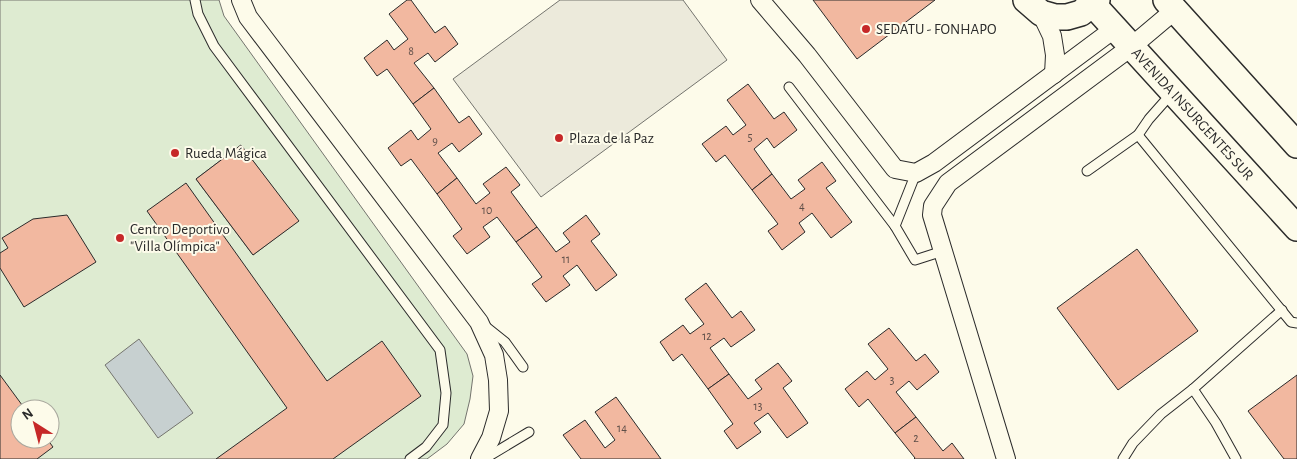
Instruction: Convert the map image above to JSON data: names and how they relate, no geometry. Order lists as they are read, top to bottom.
{
  "streets": {
    "main road": ["AVENIDA INSURGENTES SUR"]
  },
  "places": [
    "SEDATU - FONHAPO",
    "Plaza de la Paz",
    "Rueda Mágica",
    "Centro Deportivo \"Villa Olímpica\""
  ],
  "house_numbers": [
    "8",
    "5",
    "9",
    "4",
    "10",
    "11",
    "12",
    "3",
    "13",
    "14",
    "2"
  ],
  "north": "top left"
}
